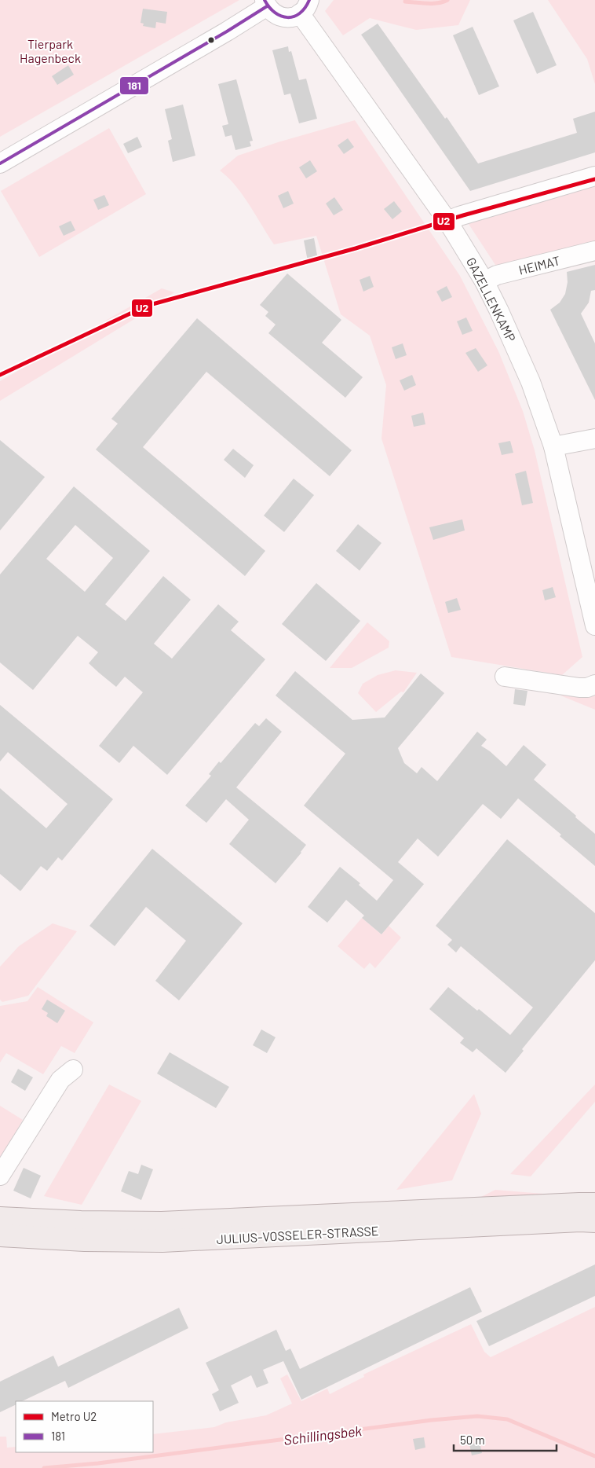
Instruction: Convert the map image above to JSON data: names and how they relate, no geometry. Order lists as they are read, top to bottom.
{
  "streets": {
    "main road": ["JULIUS-VOSSELER-STRASSE"],
    "street": ["HEIMAT", "GAZELLENKAMP"]
  },
  "crossings": [
    ["HEIMAT", "GAZELLENKAMP"]
  ],
  "water": ["Schillingsbek"],
  "parks": ["Tierpark Hagenbeck"],
  "lines": ["transit line 181", "metro line U2"],
  "legend": ["Metro U2", "181"],
  "scale_bar": "50 m"
}
